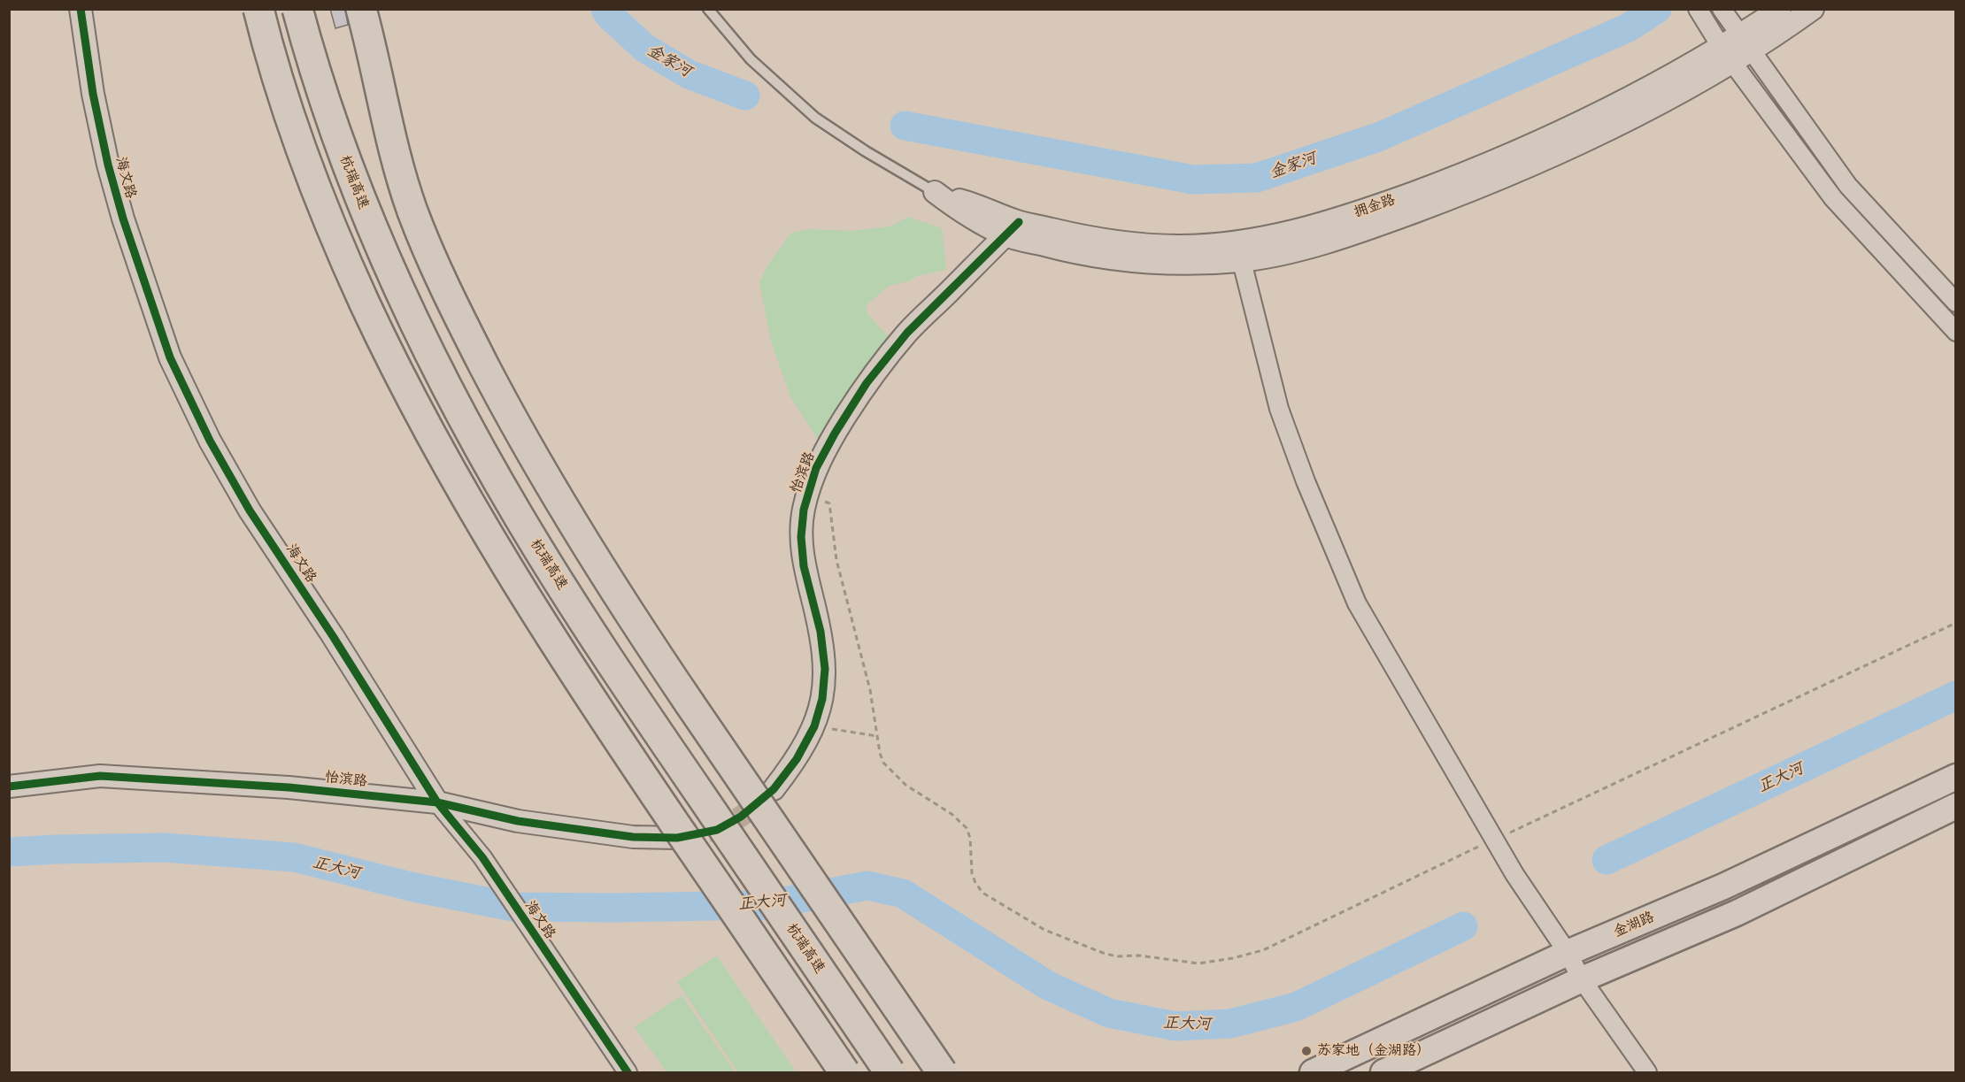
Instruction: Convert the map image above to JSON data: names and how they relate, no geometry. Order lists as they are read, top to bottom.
{
  "streets": {
    "highway": ["杭瑞高速"],
    "main road": ["金湖路"],
    "street": ["海文路", "怡滨路"]
  },
  "crossings": [
    ["海文路", "怡滨路"]
  ],
  "water": ["金家河", "正大河"],
  "places": ["苏家地（金湖路）"]
}
